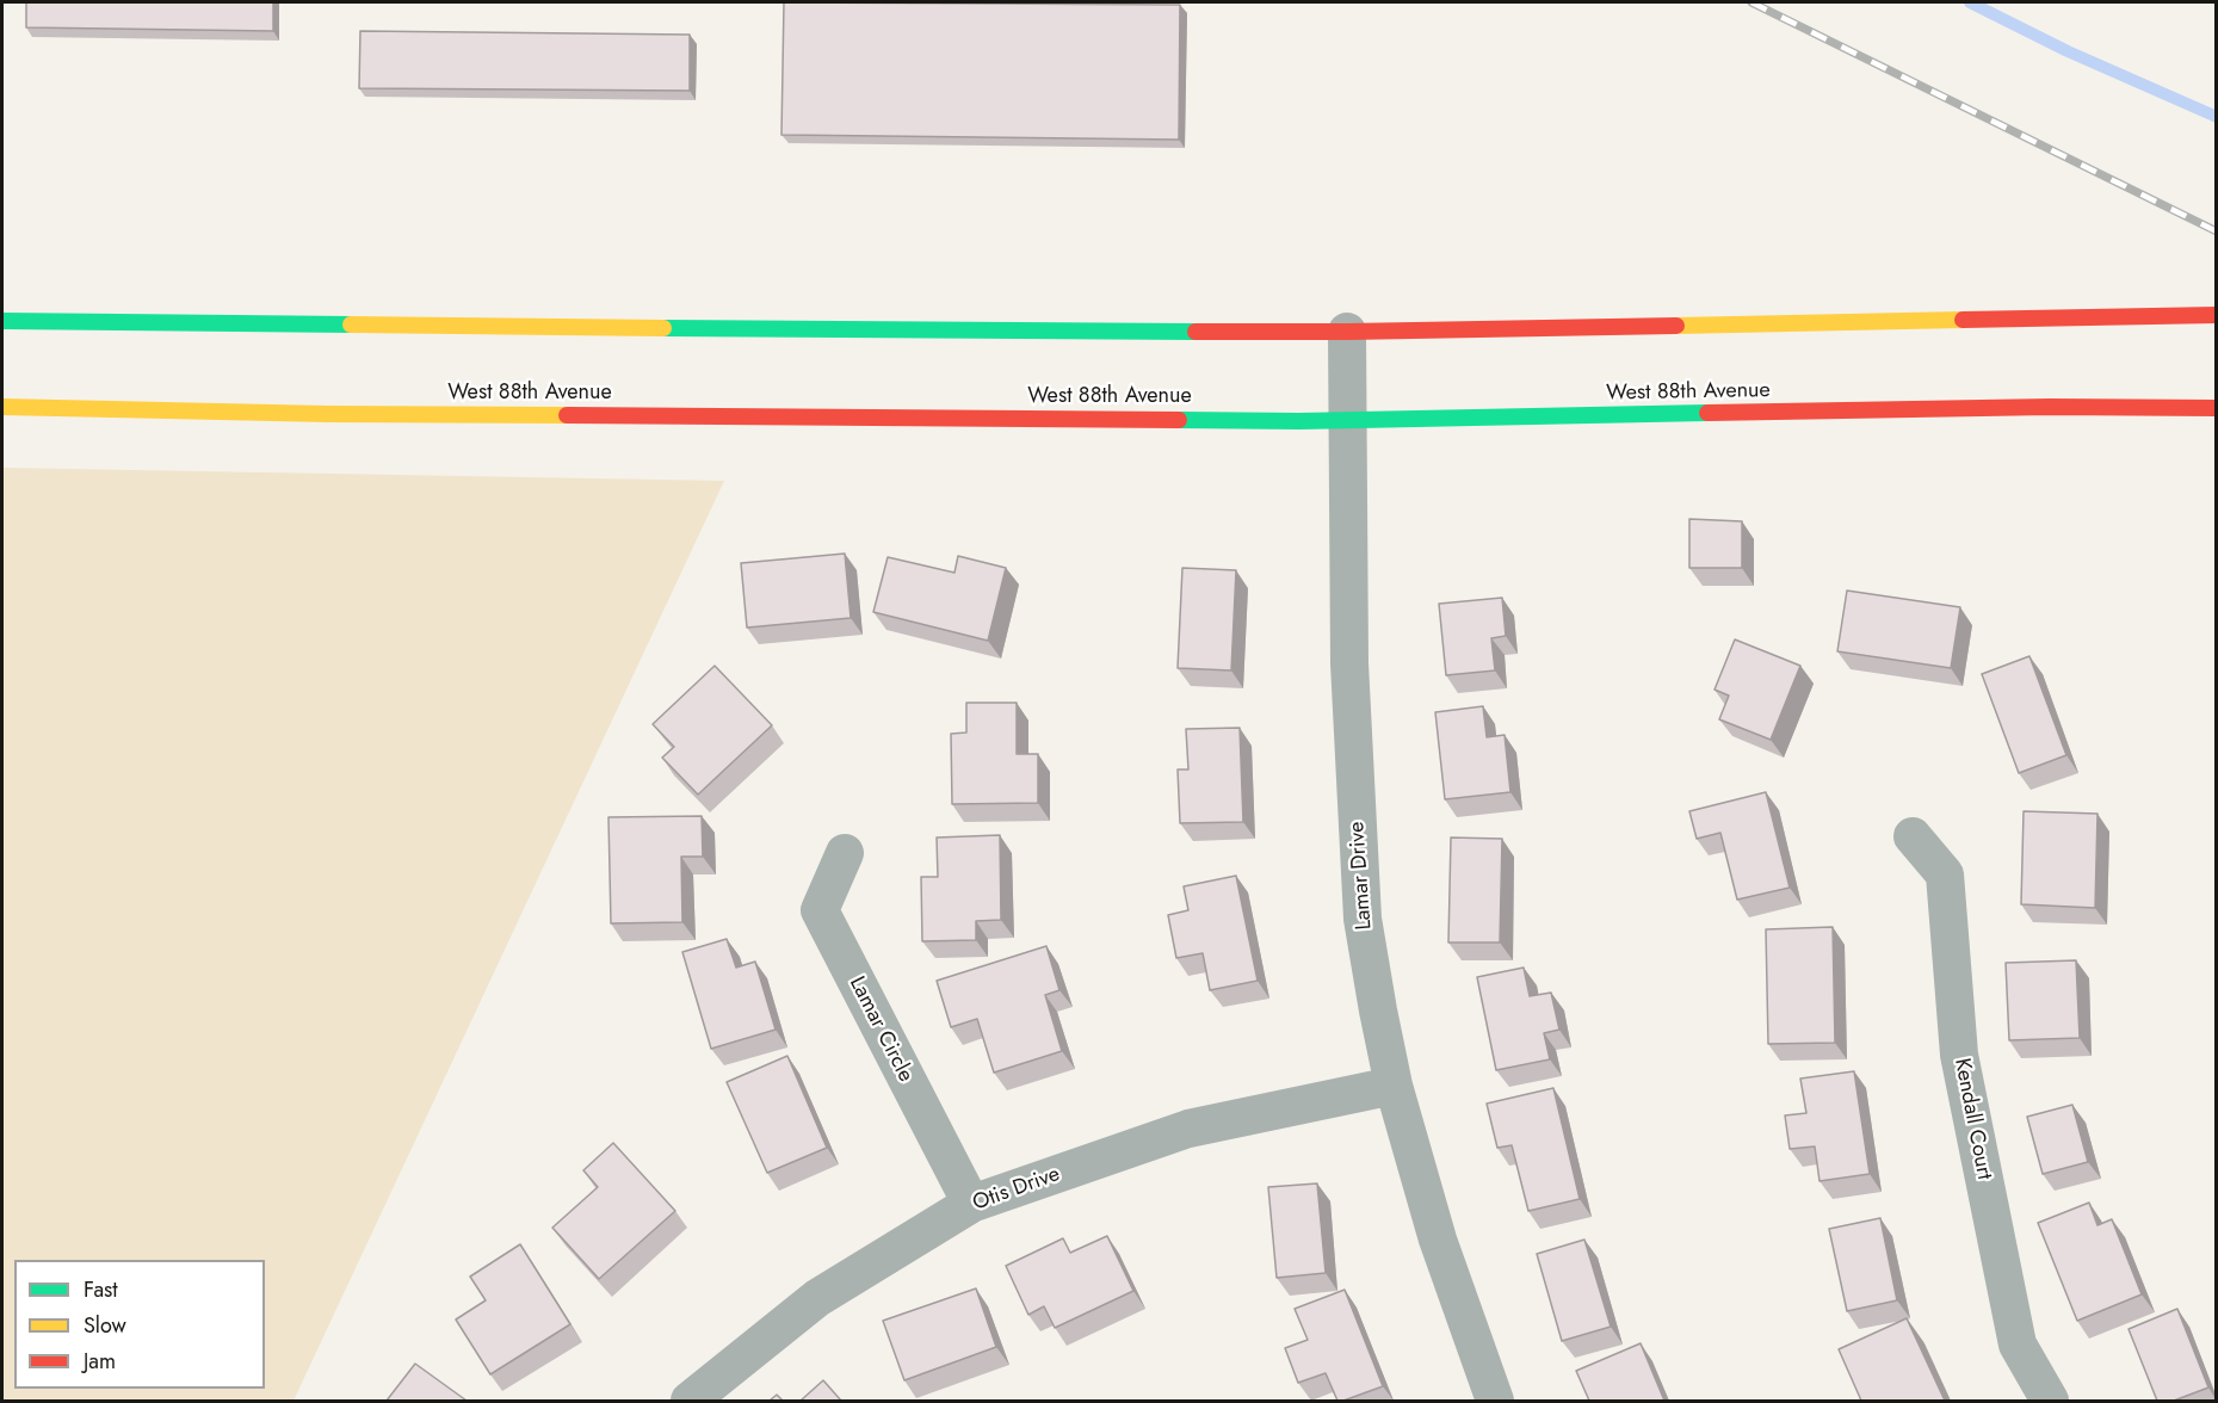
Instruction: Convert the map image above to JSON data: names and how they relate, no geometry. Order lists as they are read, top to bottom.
{
  "streets": {
    "main road": ["West 88th Avenue"],
    "street": [
      "Lamar Drive",
      "Lamar Circle",
      "Kendall Court",
      "Otis Drive"
    ]
  },
  "crossings": [
    ["West 88th Avenue", "Lamar Drive"],
    ["Lamar Drive", "Otis Drive"],
    ["Lamar Circle", "Otis Drive"]
  ],
  "legend": ["Fast", "Slow", "Jam"]
}
